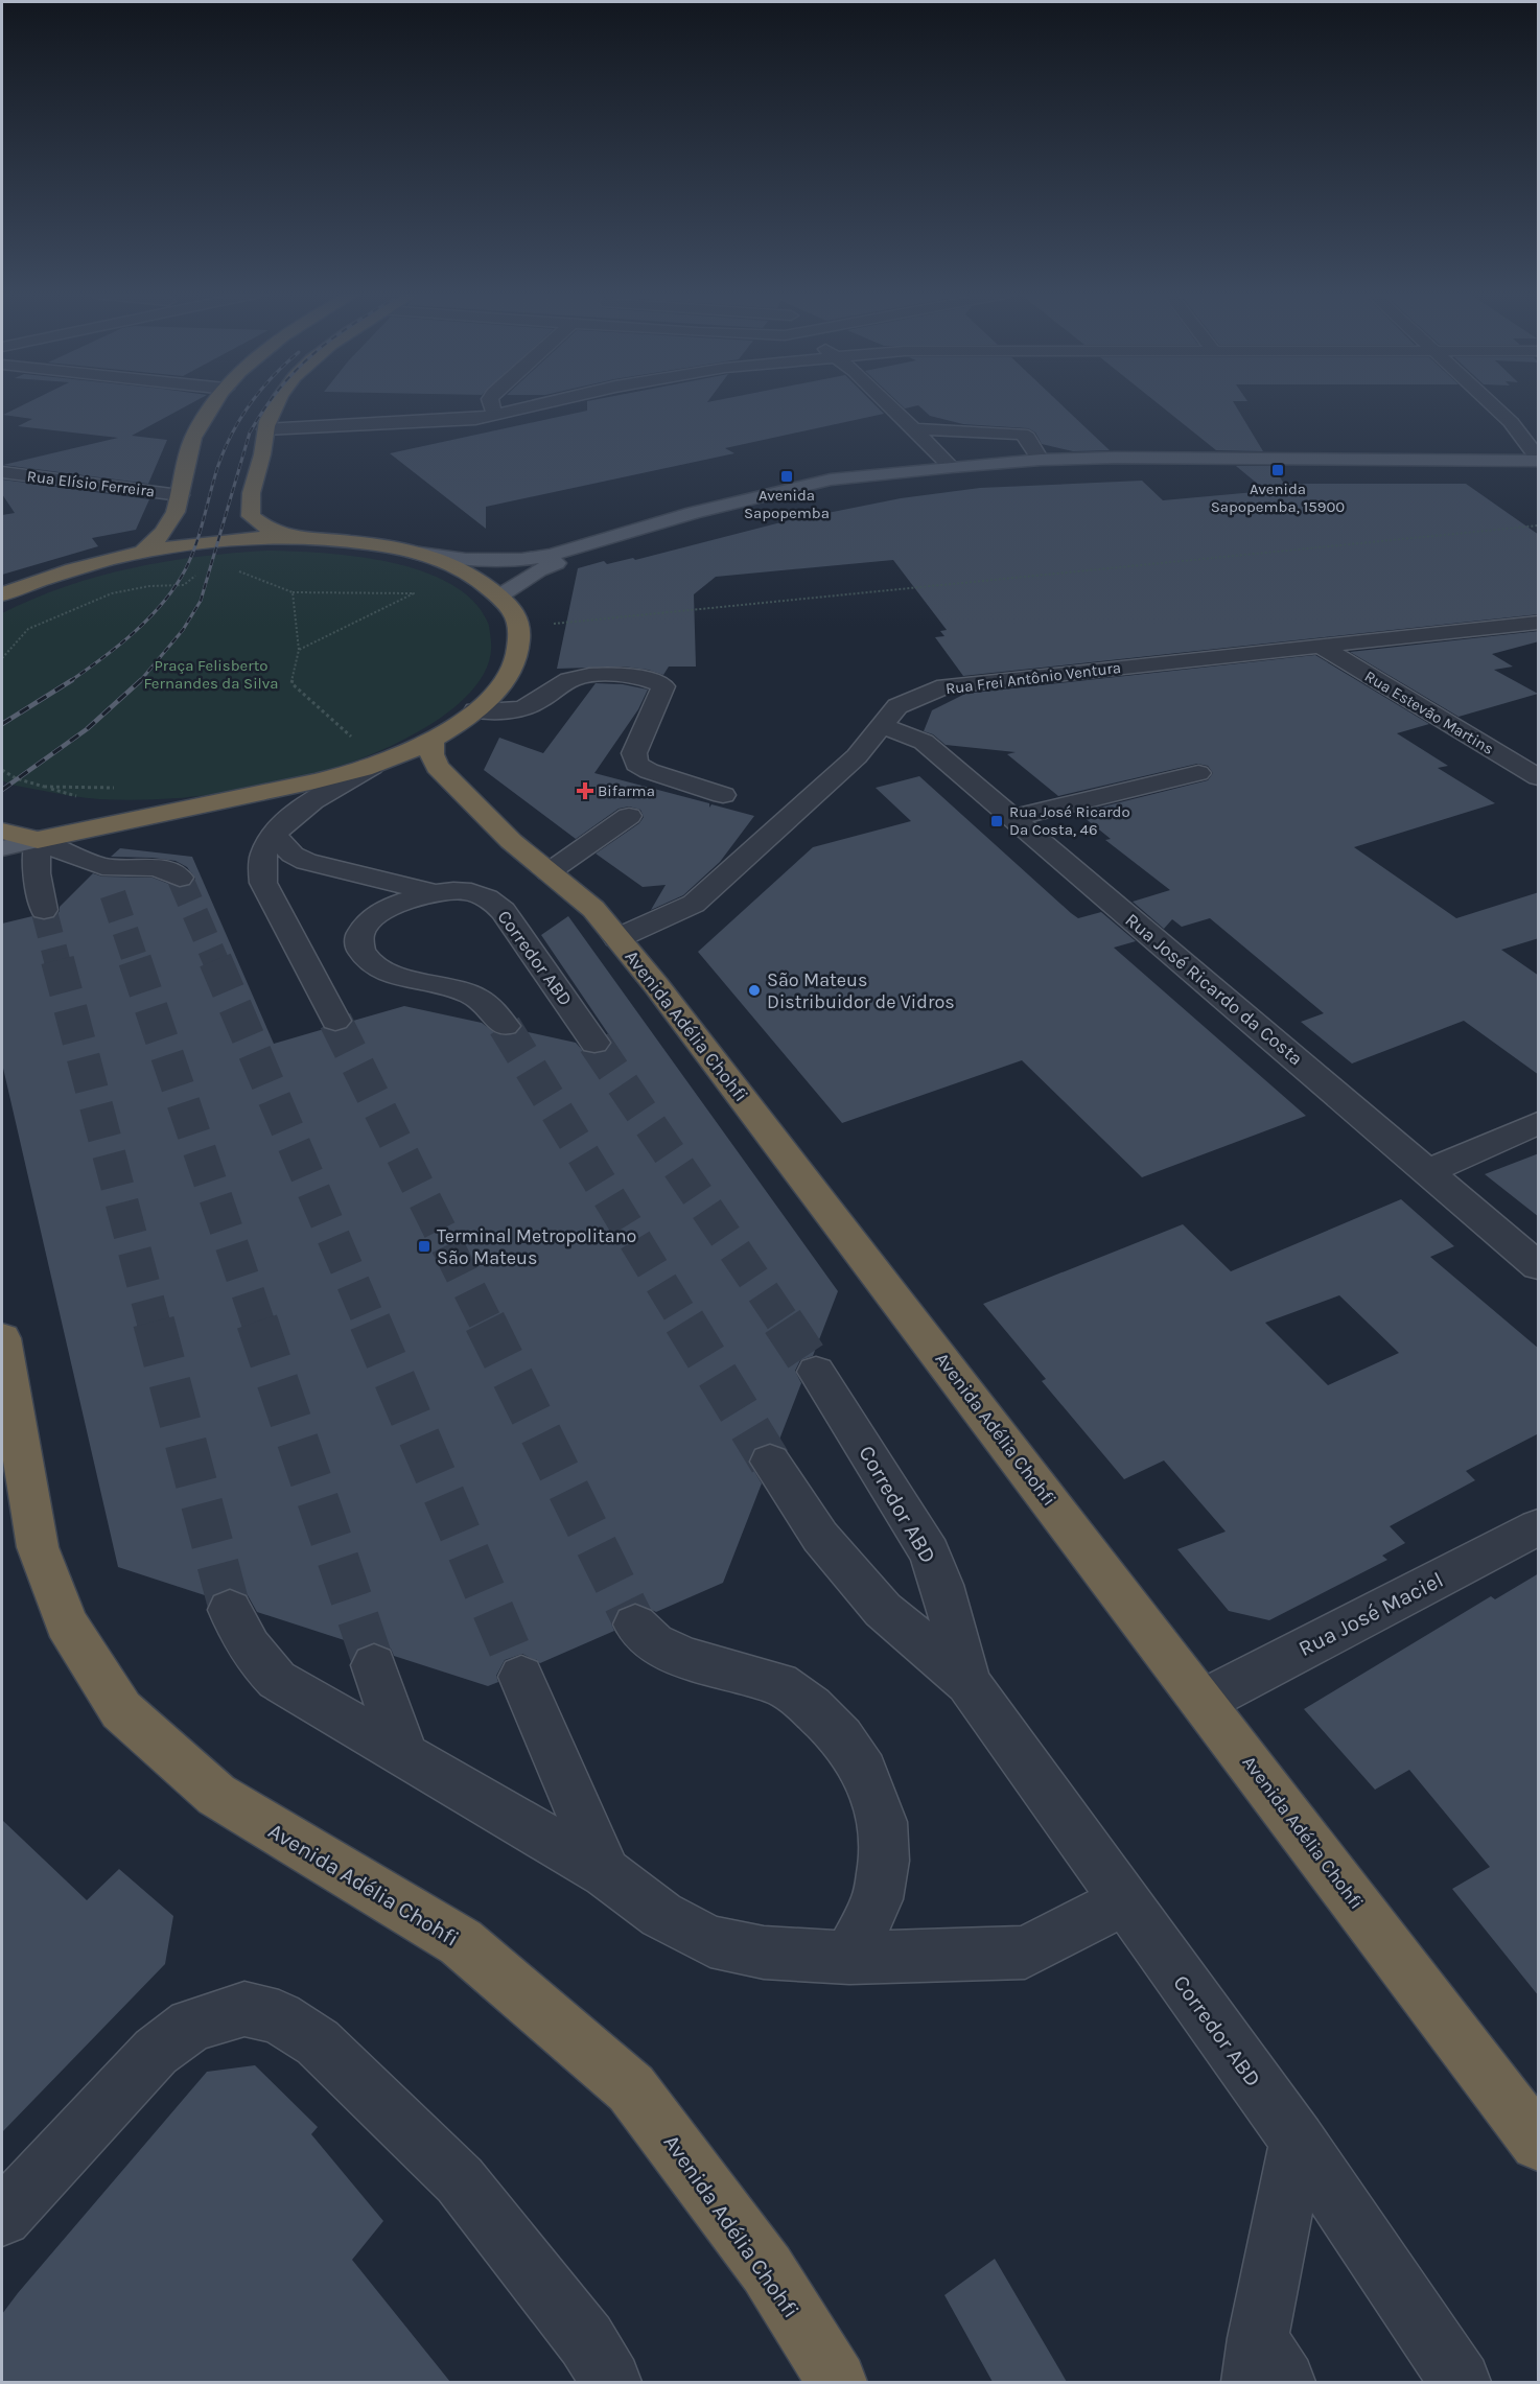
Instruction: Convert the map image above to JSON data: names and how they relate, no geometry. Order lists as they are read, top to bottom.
{
  "streets": {
    "highway": ["Avenida Adélia Chohfi"],
    "street": [
      "Rua Elísio Ferreira",
      "Rua Frei Antônio Ventura",
      "Rua Estevão Martins",
      "Corredor ABD",
      "Rua José Ricardo da Costa",
      "Rua José Maciel"
    ]
  },
  "crossings": [
    ["Rua Frei Antônio Ventura", "Rua Estevão Martins"],
    ["Rua Frei Antônio Ventura", "Rua José Ricardo da Costa"],
    ["Rua Frei Antônio Ventura", "Avenida Adélia Chohfi"],
    ["Avenida Adélia Chohfi", "Rua José Maciel"]
  ],
  "parks": ["Praça Felisberto Fernandes da Silva"],
  "places": {
    "transit": [
      "Avenida Sapopemba, 15900",
      "Avenida Sapopemba",
      "Rua José Ricardo Da Costa, 46",
      "Terminal Metropolitano São Mateus"
    ],
    "health": ["Bifarma"],
    "other": ["São Mateus Distribuidor de Vidros"]
  }
}
